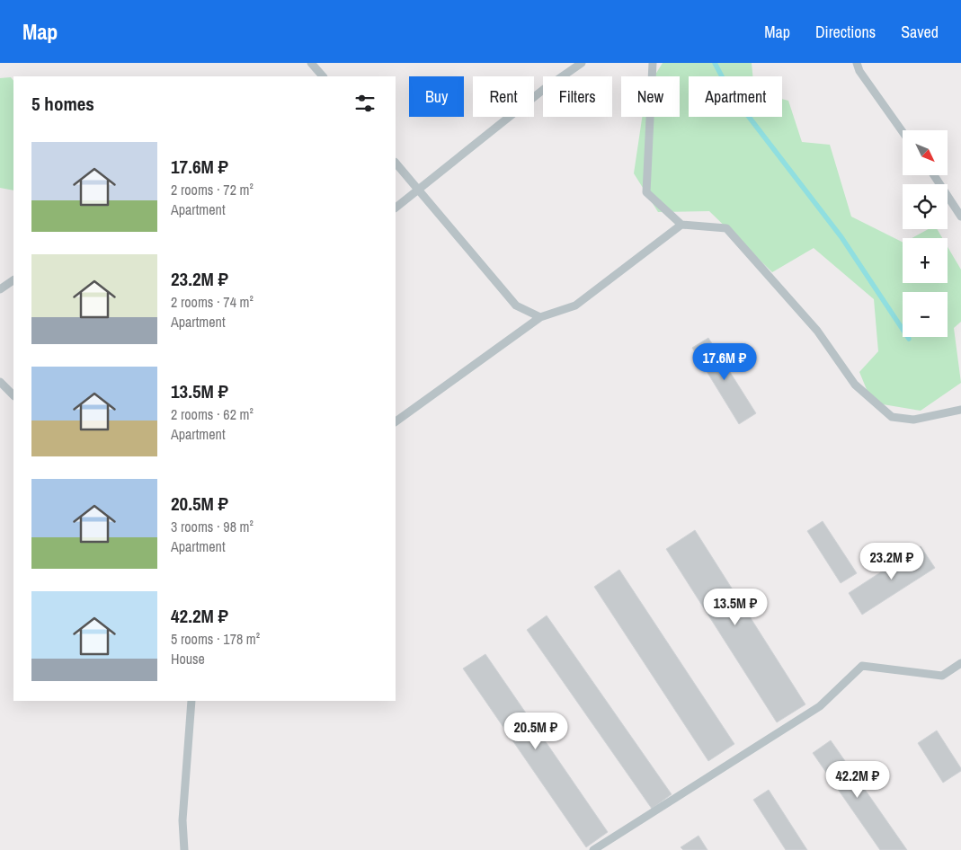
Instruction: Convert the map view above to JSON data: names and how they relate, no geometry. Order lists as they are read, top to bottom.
{
  "north": "bottom right",
  "page": {
    "header": "Map",
    "nav": ["Map", "Directions", "Saved"],
    "chip": [
      "Buy",
      "Rent",
      "Filters",
      "New",
      "Apartment"
    ],
    "heading": "5 homes",
    "map_buttons": ["+", "−"],
    "list": [
      {
        "name": "17.6M ₽",
        "note": "2 rooms · 72 m² · Apartment"
      },
      {
        "name": "23.2M ₽",
        "note": "2 rooms · 74 m² · Apartment"
      },
      {
        "name": "13.5M ₽",
        "note": "2 rooms · 62 m² · Apartment"
      },
      {
        "name": "20.5M ₽",
        "note": "3 rooms · 98 m² · Apartment"
      },
      {
        "name": "42.2M ₽",
        "note": "5 rooms · 178 m² · House"
      }
    ],
    "price": [
      "17.6M ₽",
      "23.2M ₽",
      "13.5M ₽",
      "20.5M ₽",
      "42.2M ₽"
    ]
  }
}
